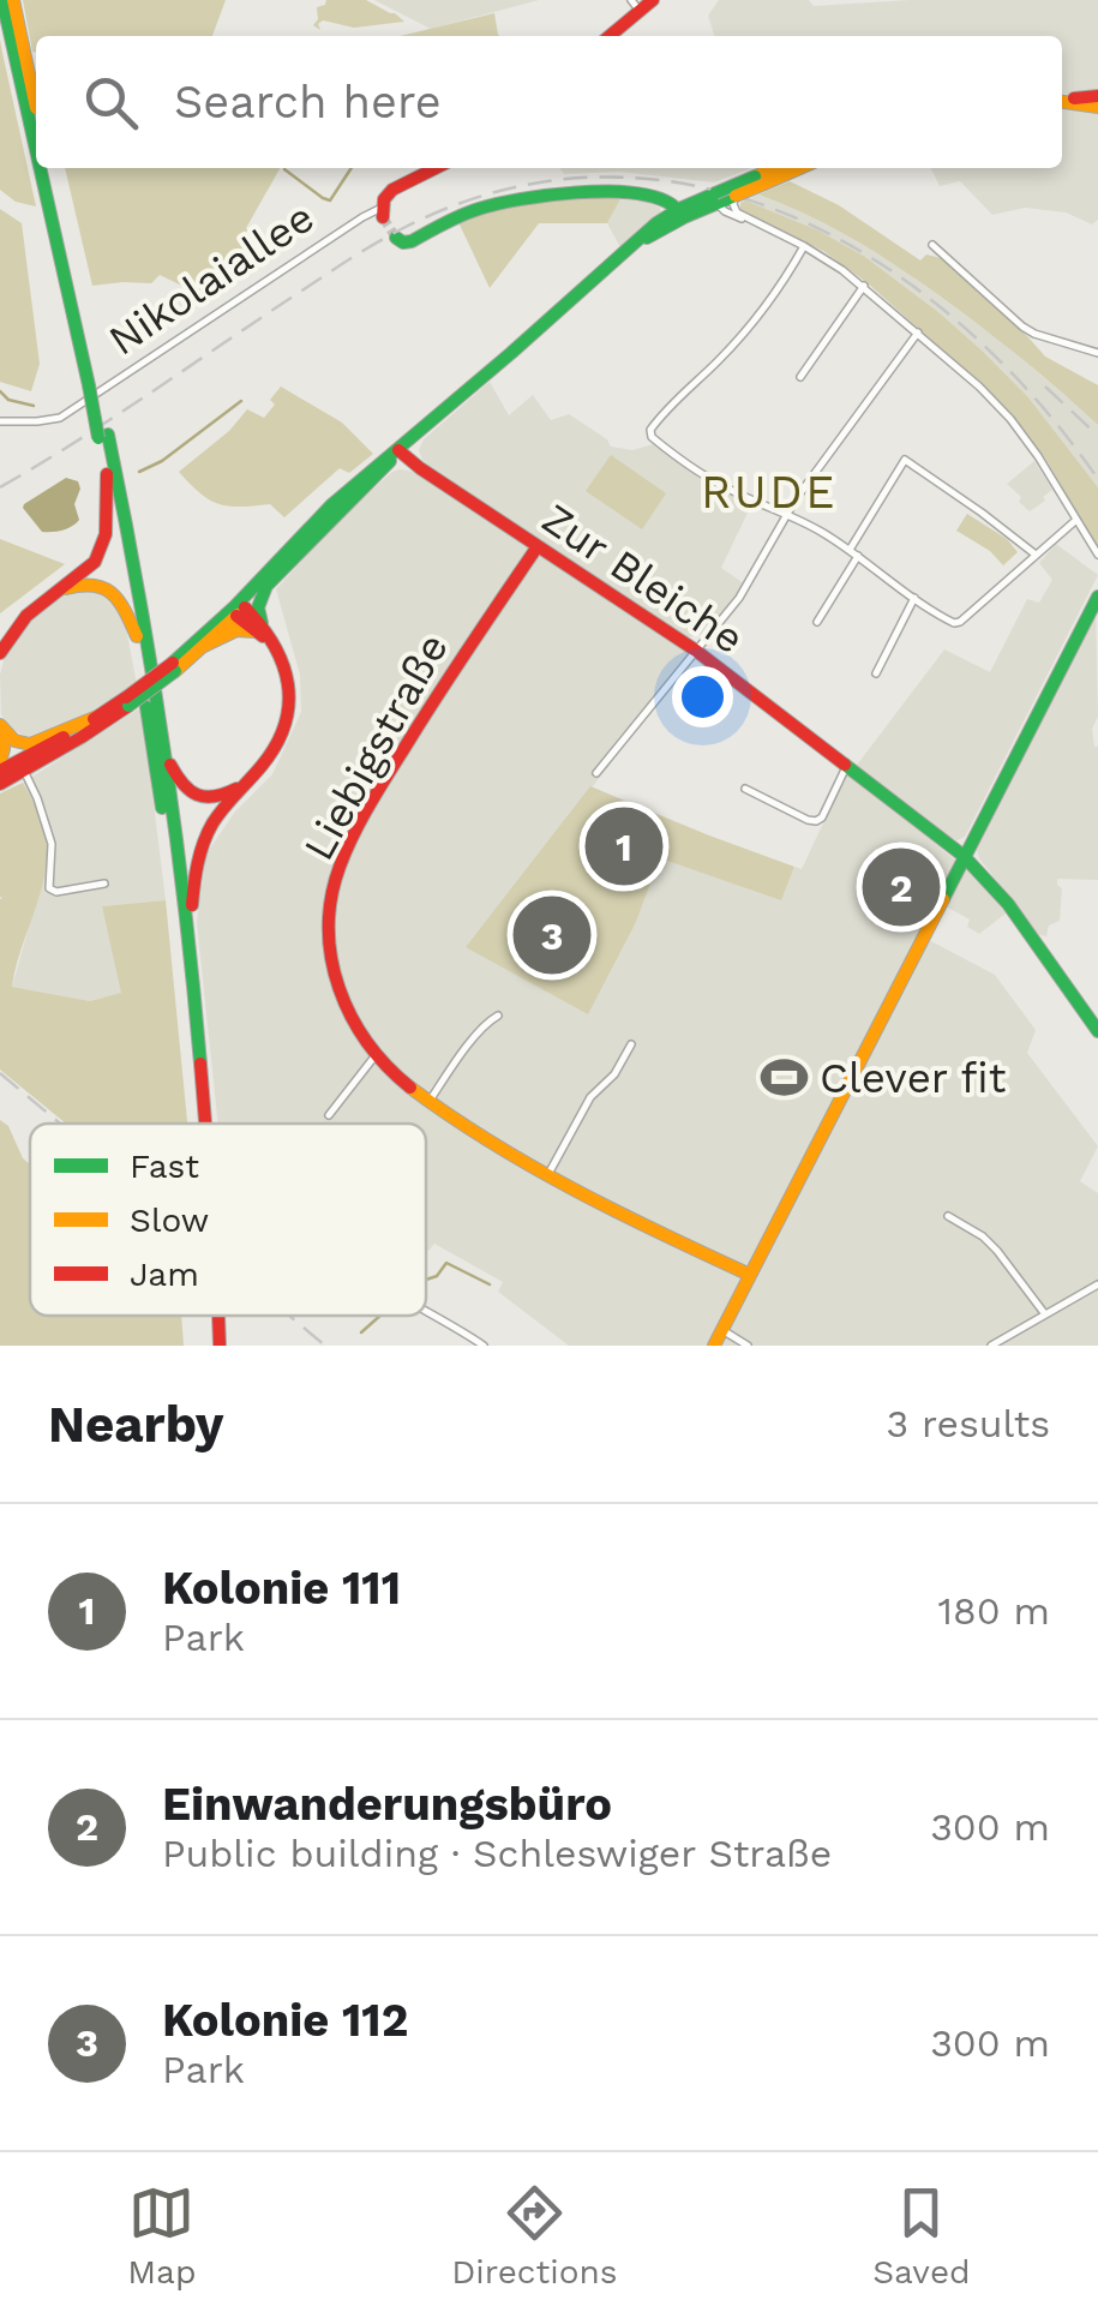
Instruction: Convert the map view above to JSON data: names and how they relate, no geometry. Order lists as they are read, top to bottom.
{
  "streets": {
    "main road": ["Nikolaiallee", "Zur Bleiche", "Liebigstraße"]
  },
  "crossings": [
    ["Zur Bleiche", "Liebigstraße"]
  ],
  "districts": ["RUDE"],
  "places": {
    "sports": ["Clever fit"]
  },
  "legend": ["Fast", "Slow", "Jam"],
  "page": {
    "search": "Search here",
    "pins": ["1", "2", "3"],
    "heading": ["Nearby", "3 results"],
    "list": [
      {
        "mark": "1",
        "name": "Kolonie 111",
        "note": "Park",
        "value": "180 m"
      },
      {
        "mark": "2",
        "name": "Einwanderungsbüro",
        "note": "Public building · Schleswiger Straße",
        "value": "300 m"
      },
      {
        "mark": "3",
        "name": "Kolonie 112",
        "note": "Park",
        "value": "300 m"
      }
    ],
    "nav": ["Map", "Directions", "Saved"]
  }
}
